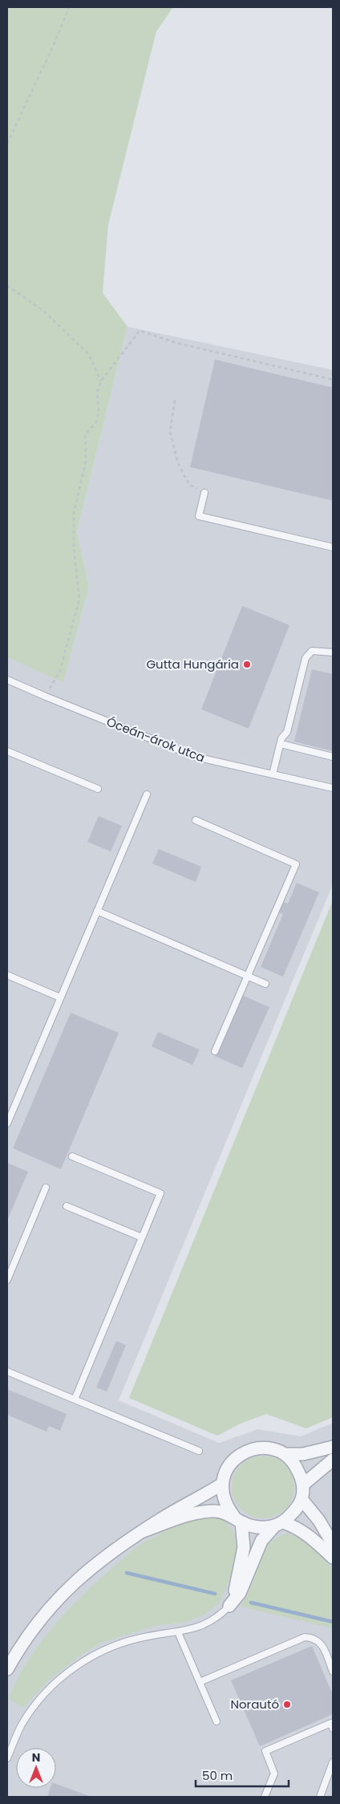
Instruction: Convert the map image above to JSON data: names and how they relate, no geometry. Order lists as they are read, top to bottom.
{
  "streets": {
    "lane": ["Óceán-árok utca"]
  },
  "places": ["Gutta Hungária", "Norautó"],
  "scale_bar": "50 m",
  "north": "top"
}
